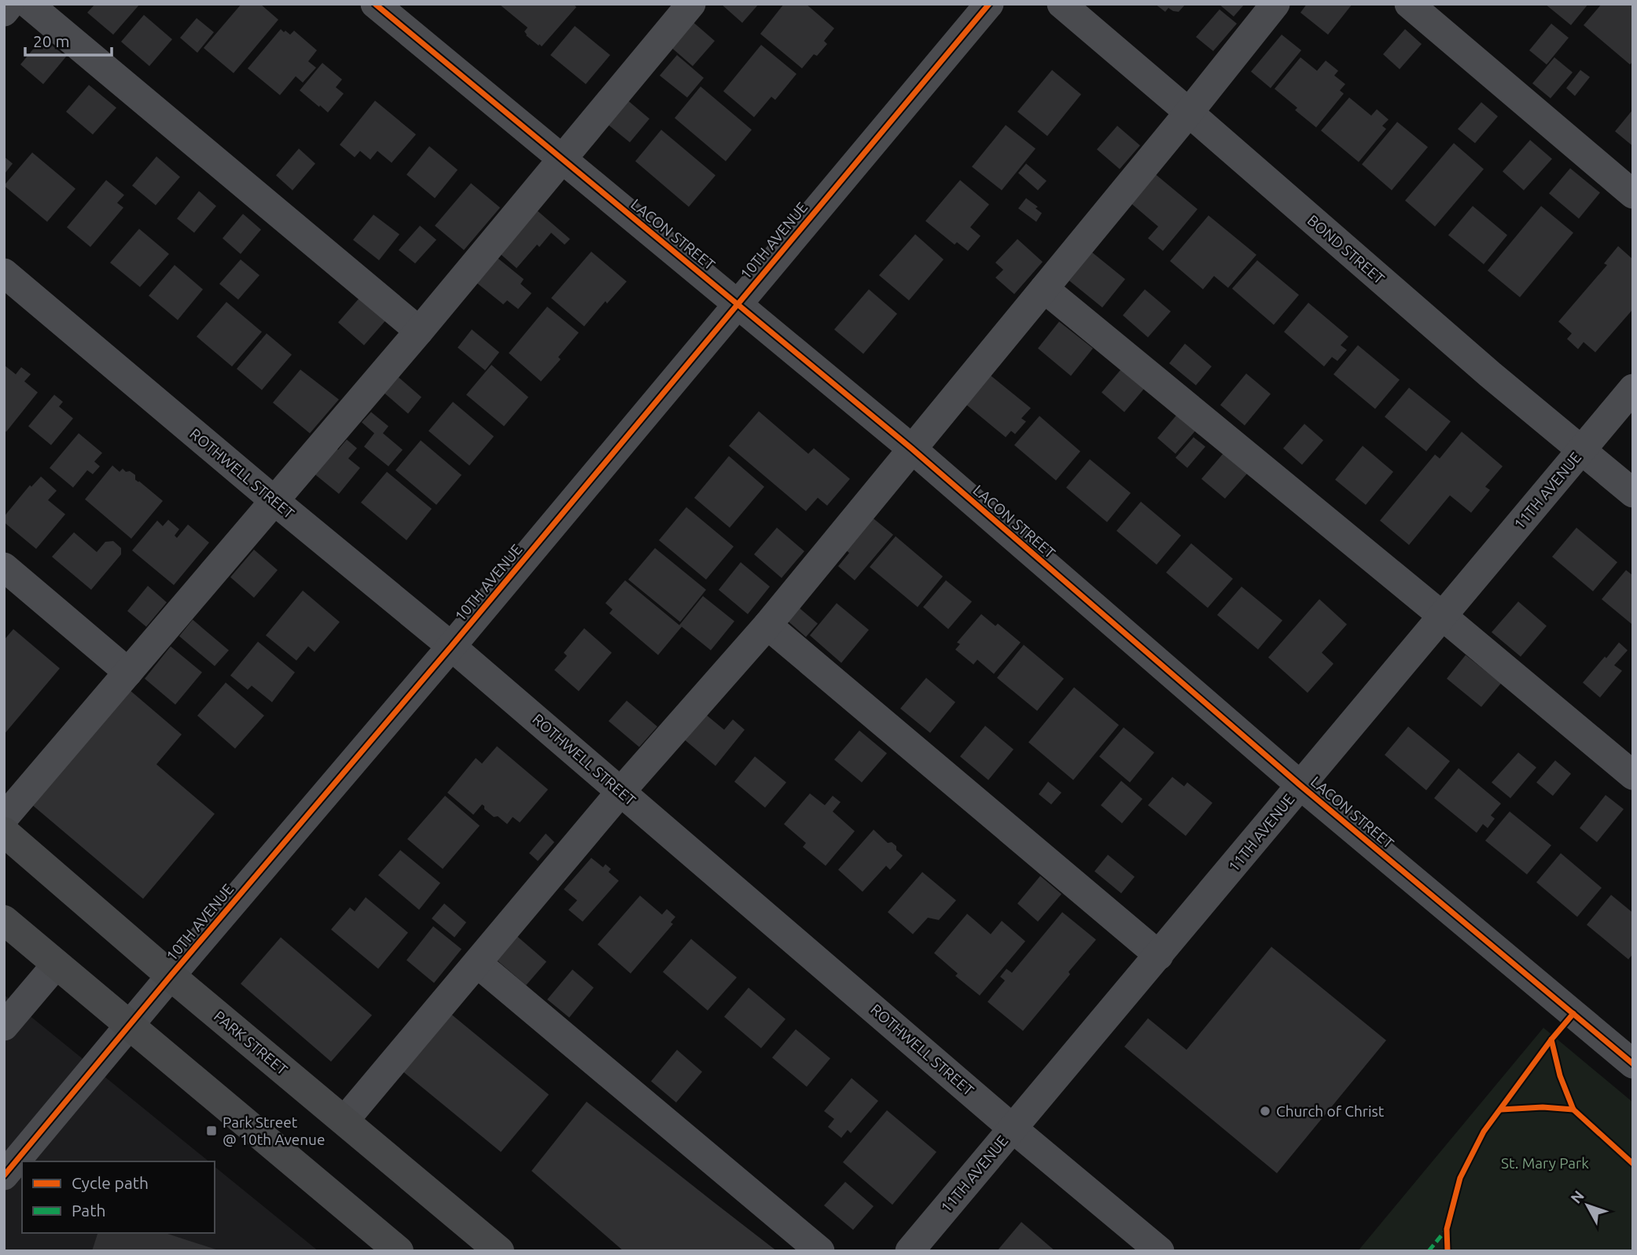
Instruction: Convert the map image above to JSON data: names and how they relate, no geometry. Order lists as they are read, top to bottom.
{
  "streets": {
    "main road": ["PARK STREET"],
    "street": [
      "LACON STREET",
      "10TH AVENUE",
      "BOND STREET",
      "ROTHWELL STREET",
      "11TH AVENUE"
    ]
  },
  "crossings": [
    ["LACON STREET", "10TH AVENUE"],
    ["LACON STREET", "11TH AVENUE"],
    ["10TH AVENUE", "ROTHWELL STREET"],
    ["10TH AVENUE", "PARK STREET"],
    ["BOND STREET", "11TH AVENUE"],
    ["ROTHWELL STREET", "11TH AVENUE"]
  ],
  "parks": ["St. Mary Park"],
  "places": {
    "other": ["Church of Christ"],
    "transit": ["Park Street @ 10th Avenue"]
  },
  "legend": ["Cycle path", "Path"],
  "scale_bar": "20 m",
  "north": "top left"
}
